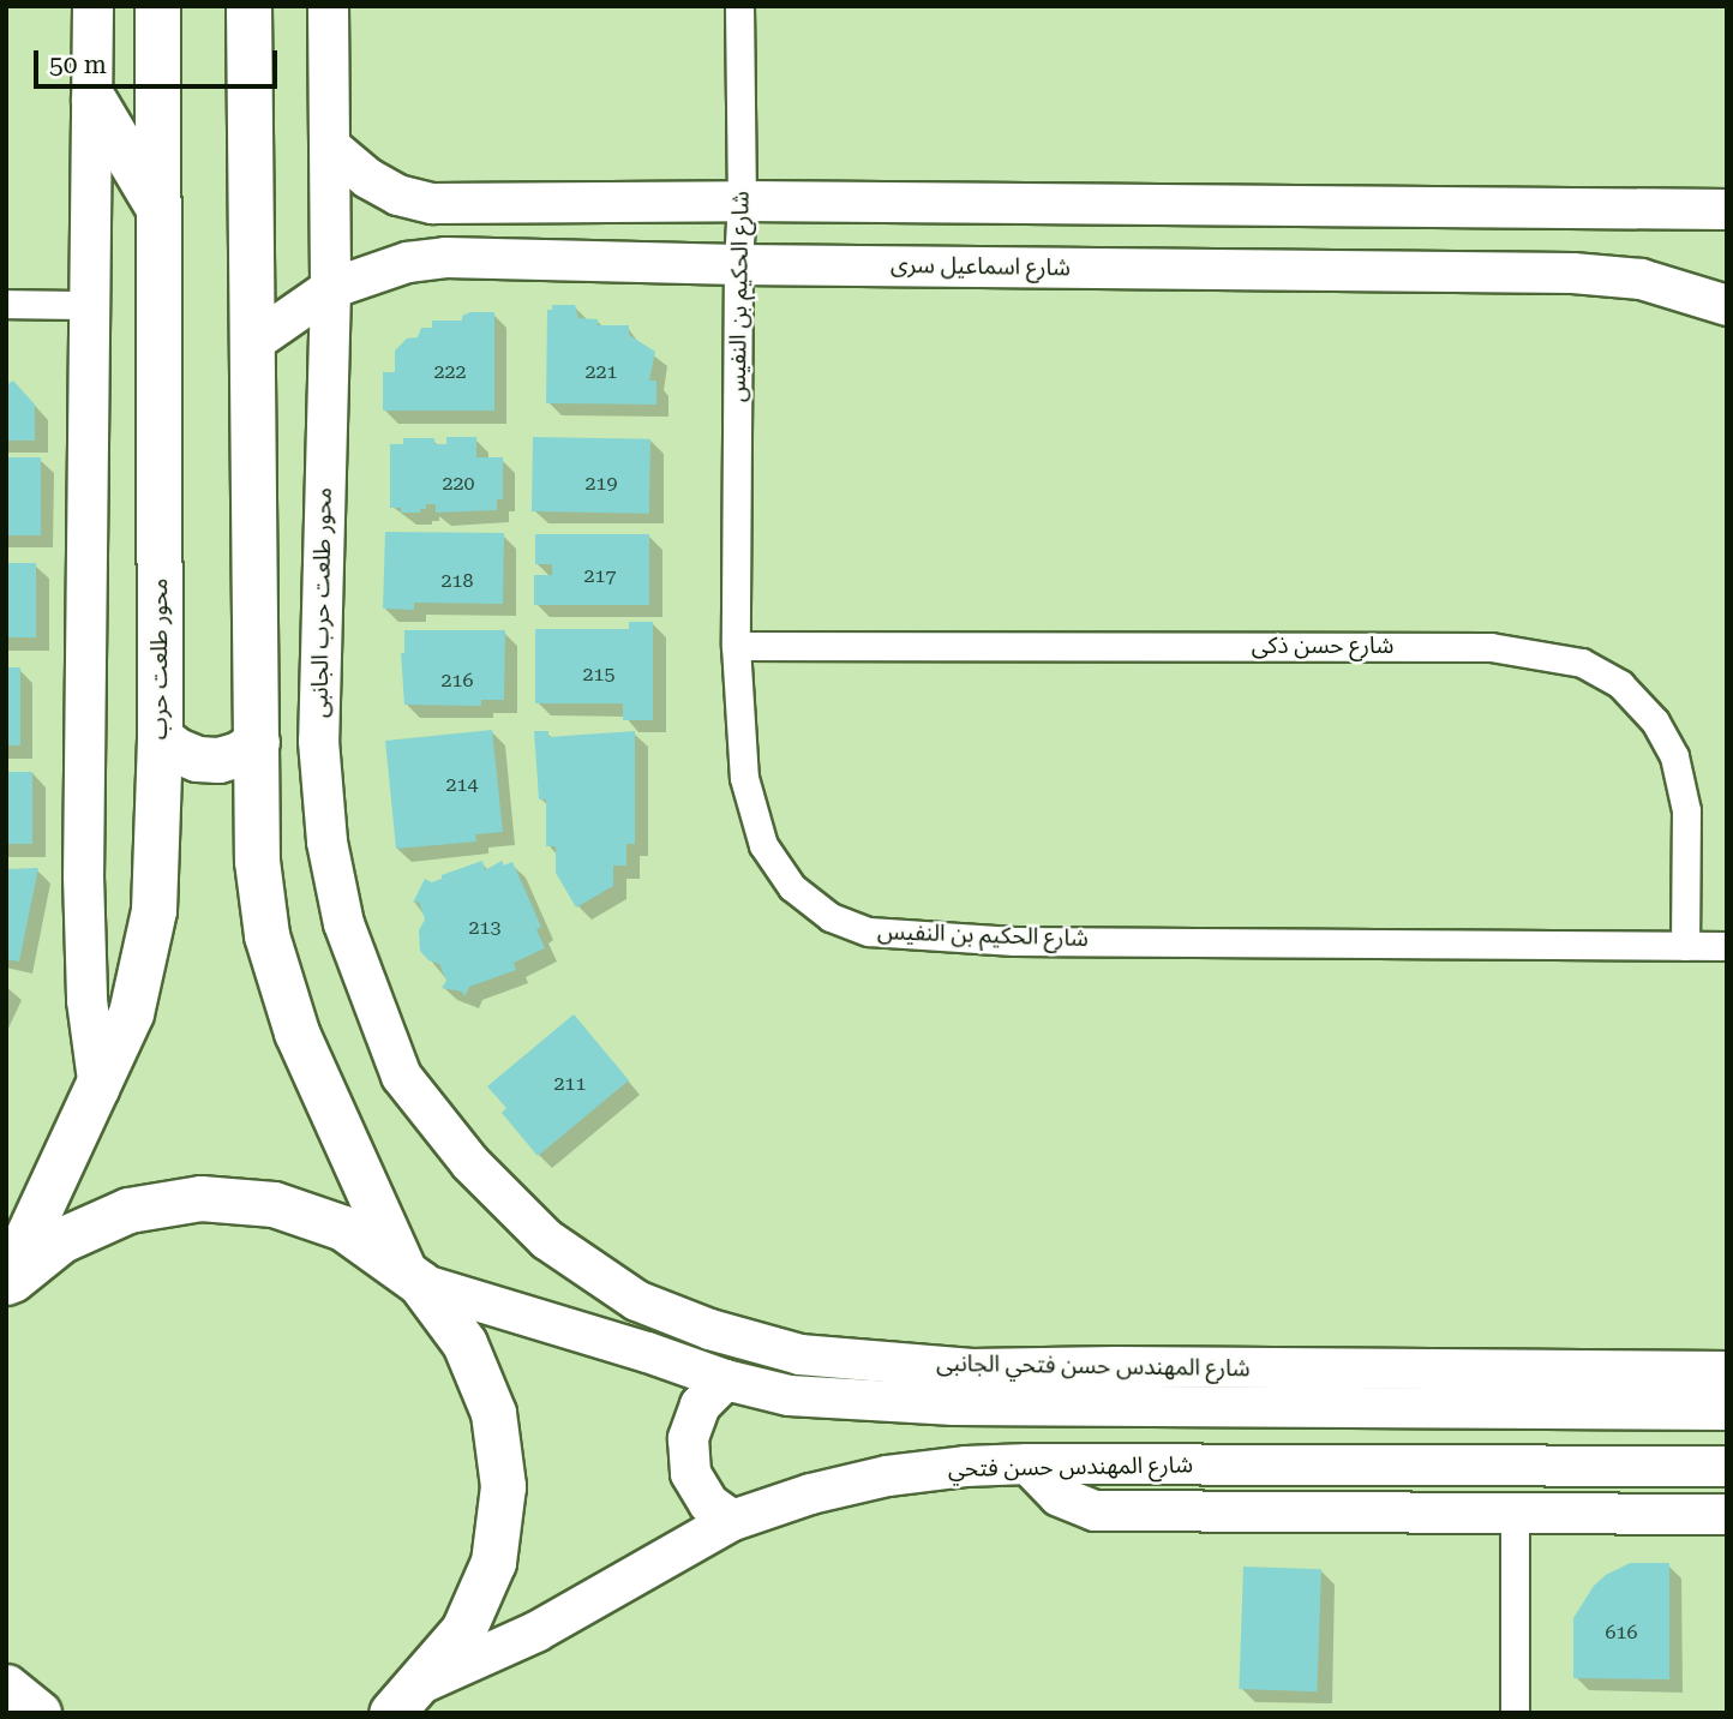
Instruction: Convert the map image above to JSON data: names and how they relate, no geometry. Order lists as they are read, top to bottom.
{
  "streets": {
    "main road": ["محور طلعت حرب"],
    "street": [
      "شارع اسماعيل سرى",
      "شارع الحكيم بن النفيس",
      "محور طلعت حرب الجانبى",
      "شارع حسن ذكى",
      "شارع المهندس حسن فتحي الجانبى",
      "شارع المهندس حسن فتحي"
    ]
  },
  "crossings": [
    ["شارع اسماعيل سرى", "شارع الحكيم بن النفيس"],
    ["شارع اسماعيل سرى", "محور طلعت حرب الجانبى"],
    ["شارع الحكيم بن النفيس", "شارع حسن ذكى"],
    ["محور طلعت حرب الجانبى", "شارع المهندس حسن فتحي الجانبى"]
  ],
  "house_numbers": [
    "222",
    "221",
    "220",
    "219",
    "217",
    "218",
    "215",
    "216",
    "214",
    "213",
    "211",
    "616"
  ],
  "scale_bar": "50 m"
}
